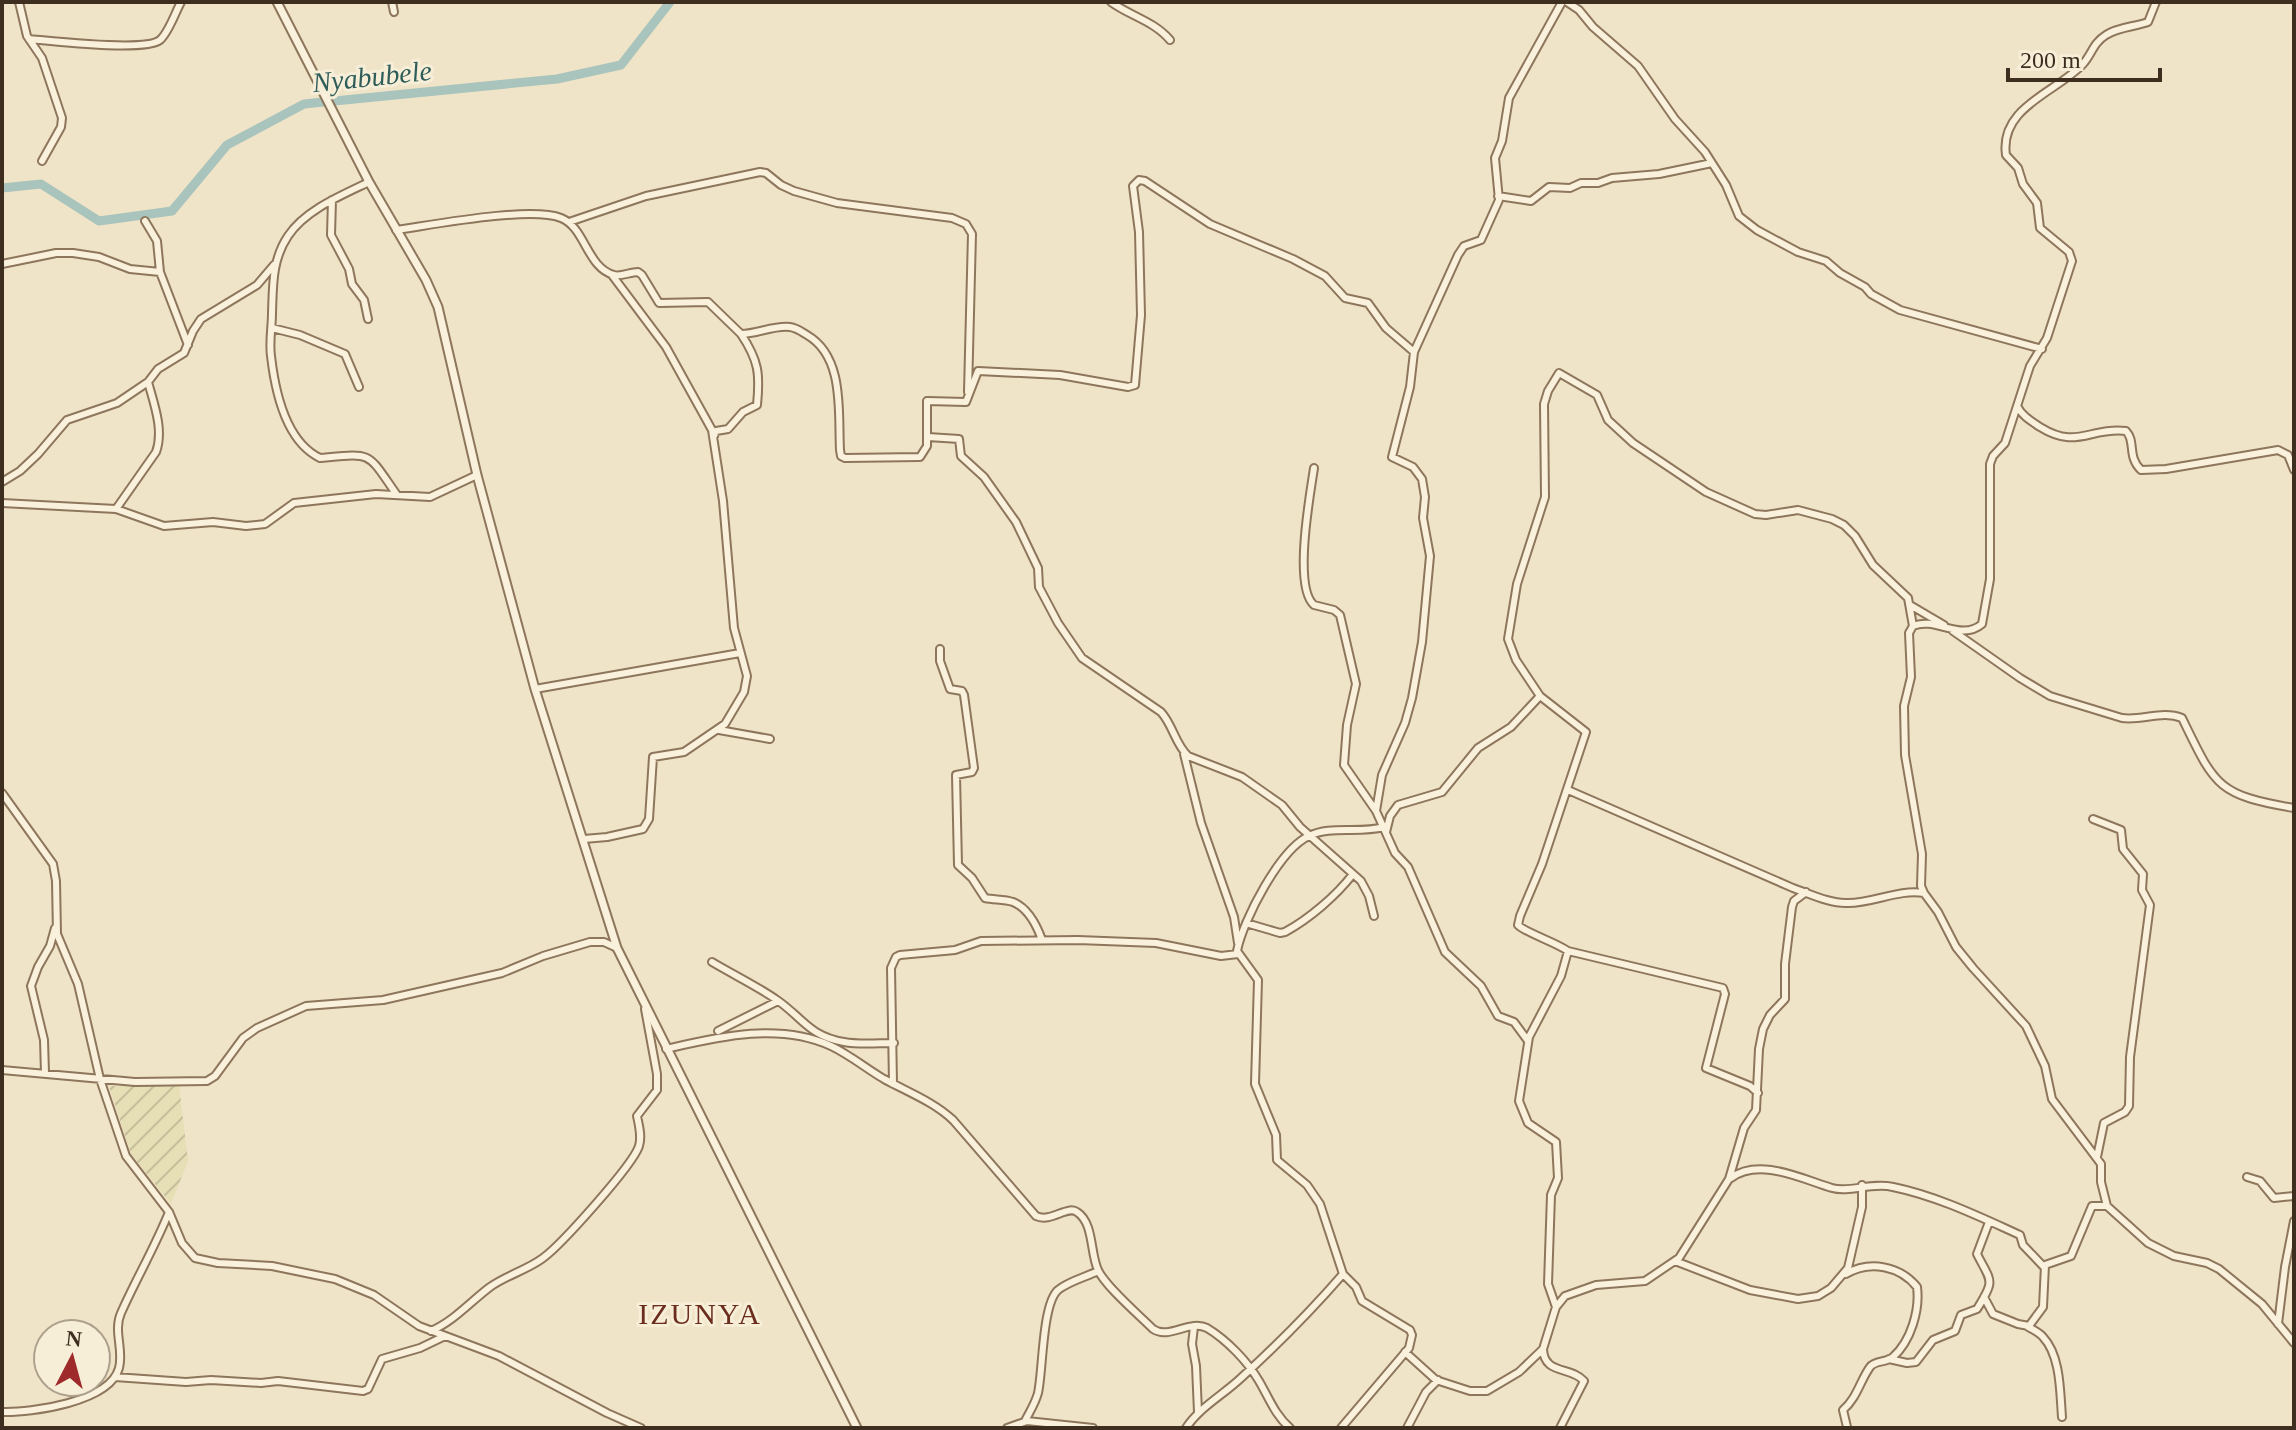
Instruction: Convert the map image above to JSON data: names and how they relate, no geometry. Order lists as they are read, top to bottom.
{
  "districts": ["IZUNYA"],
  "water": ["Nyabubele"],
  "scale_bar": "200 m",
  "north": "top"
}
